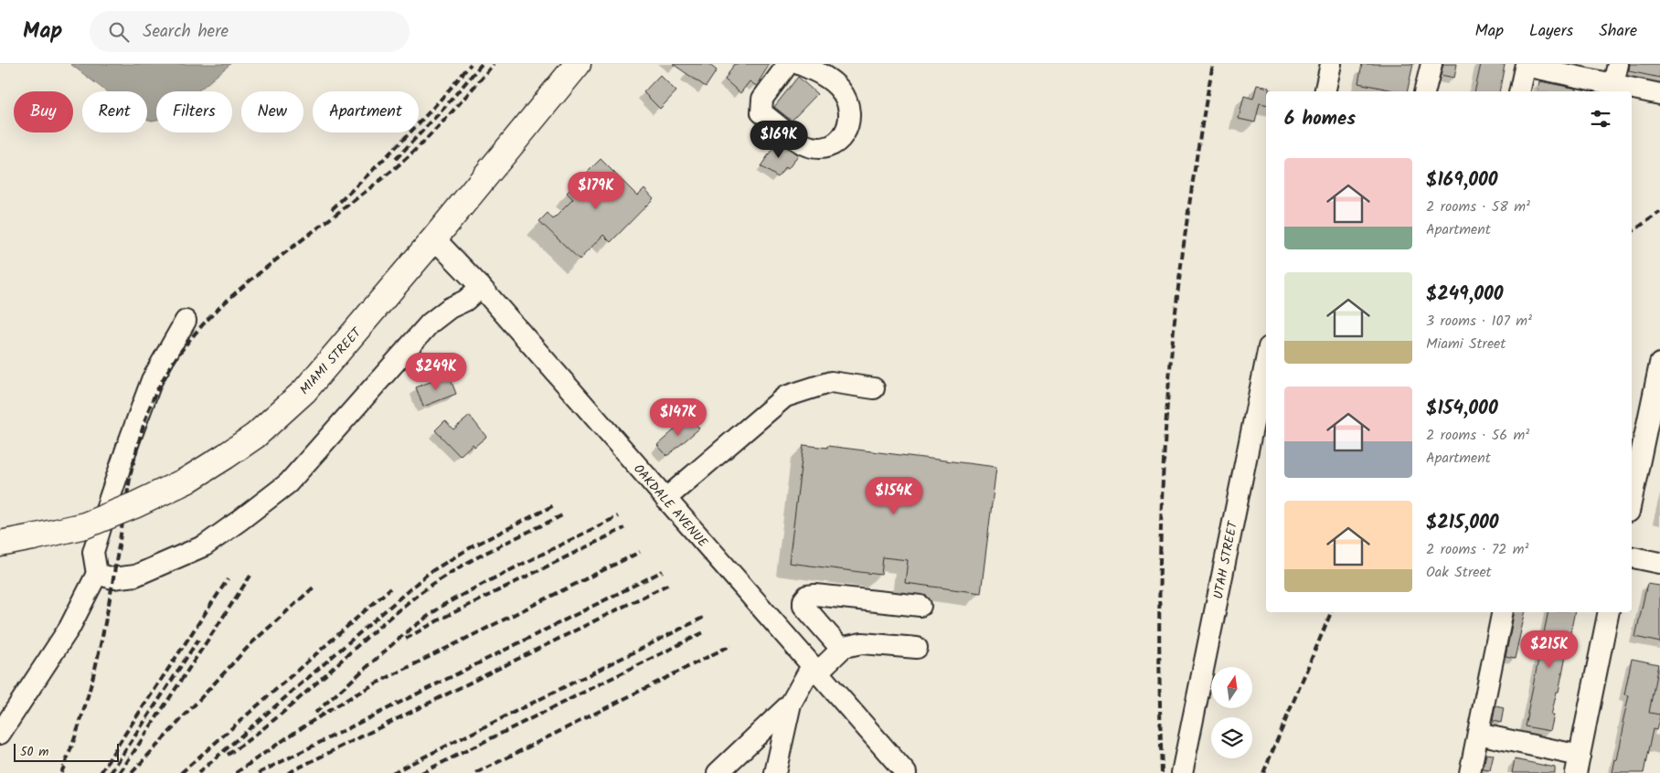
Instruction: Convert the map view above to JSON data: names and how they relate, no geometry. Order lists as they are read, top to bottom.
{
  "streets": {
    "main road": ["MIAMI STREET"],
    "street": ["OAKDALE AVENUE", "UTAH STREET"]
  },
  "crossings": [
    ["MIAMI STREET", "OAKDALE AVENUE"]
  ],
  "scale_bar": "50 m",
  "north": "top",
  "page": {
    "header": "Map",
    "search": "Search here",
    "nav": ["Map", "Layers", "Share"],
    "chip": [
      "Buy",
      "Rent",
      "Filters",
      "New",
      "Apartment"
    ],
    "heading": "6 homes",
    "price": [
      "$169K",
      "$179K",
      "$249K",
      "$147K",
      "$154K",
      "$215K"
    ],
    "list": [
      {
        "name": "$169,000",
        "note": "2 rooms · 58 m² · Apartment"
      },
      {
        "name": "$249,000",
        "note": "3 rooms · 107 m² · Miami Street"
      },
      {
        "name": "$154,000",
        "note": "2 rooms · 56 m² · Apartment"
      },
      {
        "name": "$215,000",
        "note": "2 rooms · 72 m² · Oak Street"
      }
    ],
    "scale": "50 m"
  }
}
